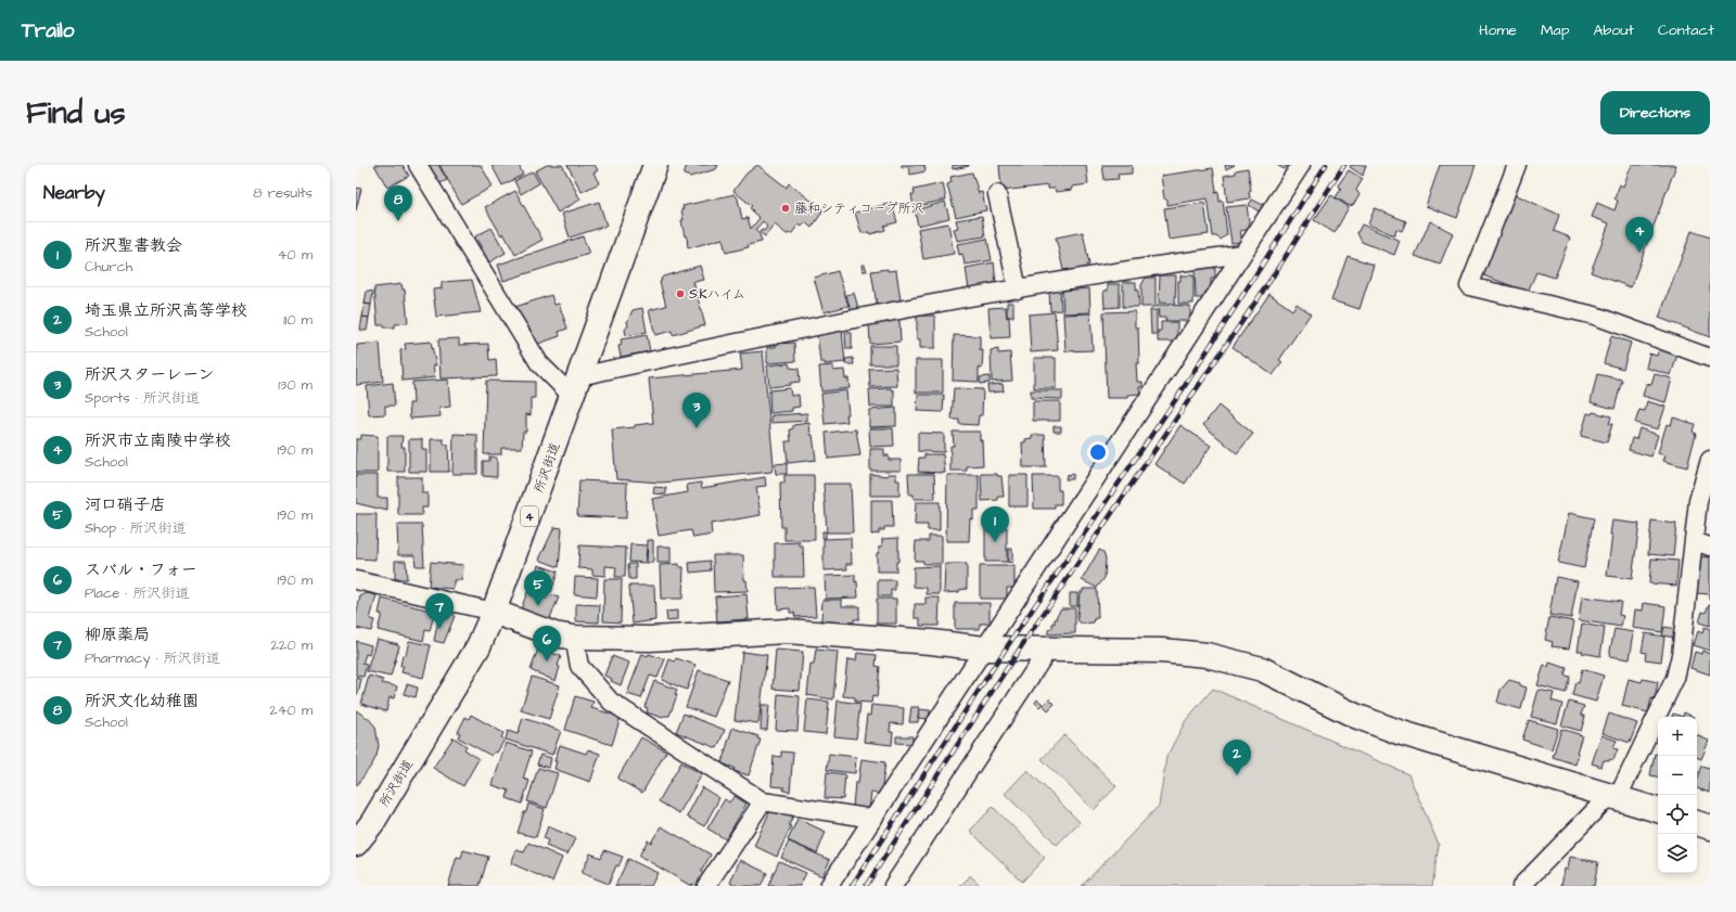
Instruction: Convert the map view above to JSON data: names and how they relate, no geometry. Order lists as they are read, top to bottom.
{
  "streets": {
    "street": ["所沢街道", "4"]
  },
  "places": ["藤和シティコープ所沢", "S.Kハイム"],
  "page": {
    "header": "Trailo",
    "nav": [
      "Home",
      "Map",
      "About",
      "Contact"
    ],
    "buttons": "Directions",
    "title": "Find us",
    "heading": ["Nearby", "8 results"],
    "pins": [
      "8",
      "4",
      "3",
      "1",
      "5",
      "7",
      "6",
      "2"
    ],
    "list": [
      {
        "mark": "1",
        "name": "所沢聖書教会",
        "note": "Church",
        "value": "40 m"
      },
      {
        "mark": "2",
        "name": "埼玉県立所沢高等学校",
        "note": "School",
        "value": "110 m"
      },
      {
        "mark": "3",
        "name": "所沢スターレーン",
        "note": "Sports · 所沢街道",
        "value": "130 m"
      },
      {
        "mark": "4",
        "name": "所沢市立南陵中学校",
        "note": "School",
        "value": "190 m"
      },
      {
        "mark": "5",
        "name": "河口硝子店",
        "note": "Shop · 所沢街道",
        "value": "190 m"
      },
      {
        "mark": "6",
        "name": "スバル・フォー",
        "note": "Place · 所沢街道",
        "value": "190 m"
      },
      {
        "mark": "7",
        "name": "柳原薬局",
        "note": "Pharmacy · 所沢街道",
        "value": "220 m"
      },
      {
        "mark": "8",
        "name": "所沢文化幼稚園",
        "note": "School",
        "value": "240 m"
      }
    ],
    "map_buttons": ["+", "−"]
  }
}
